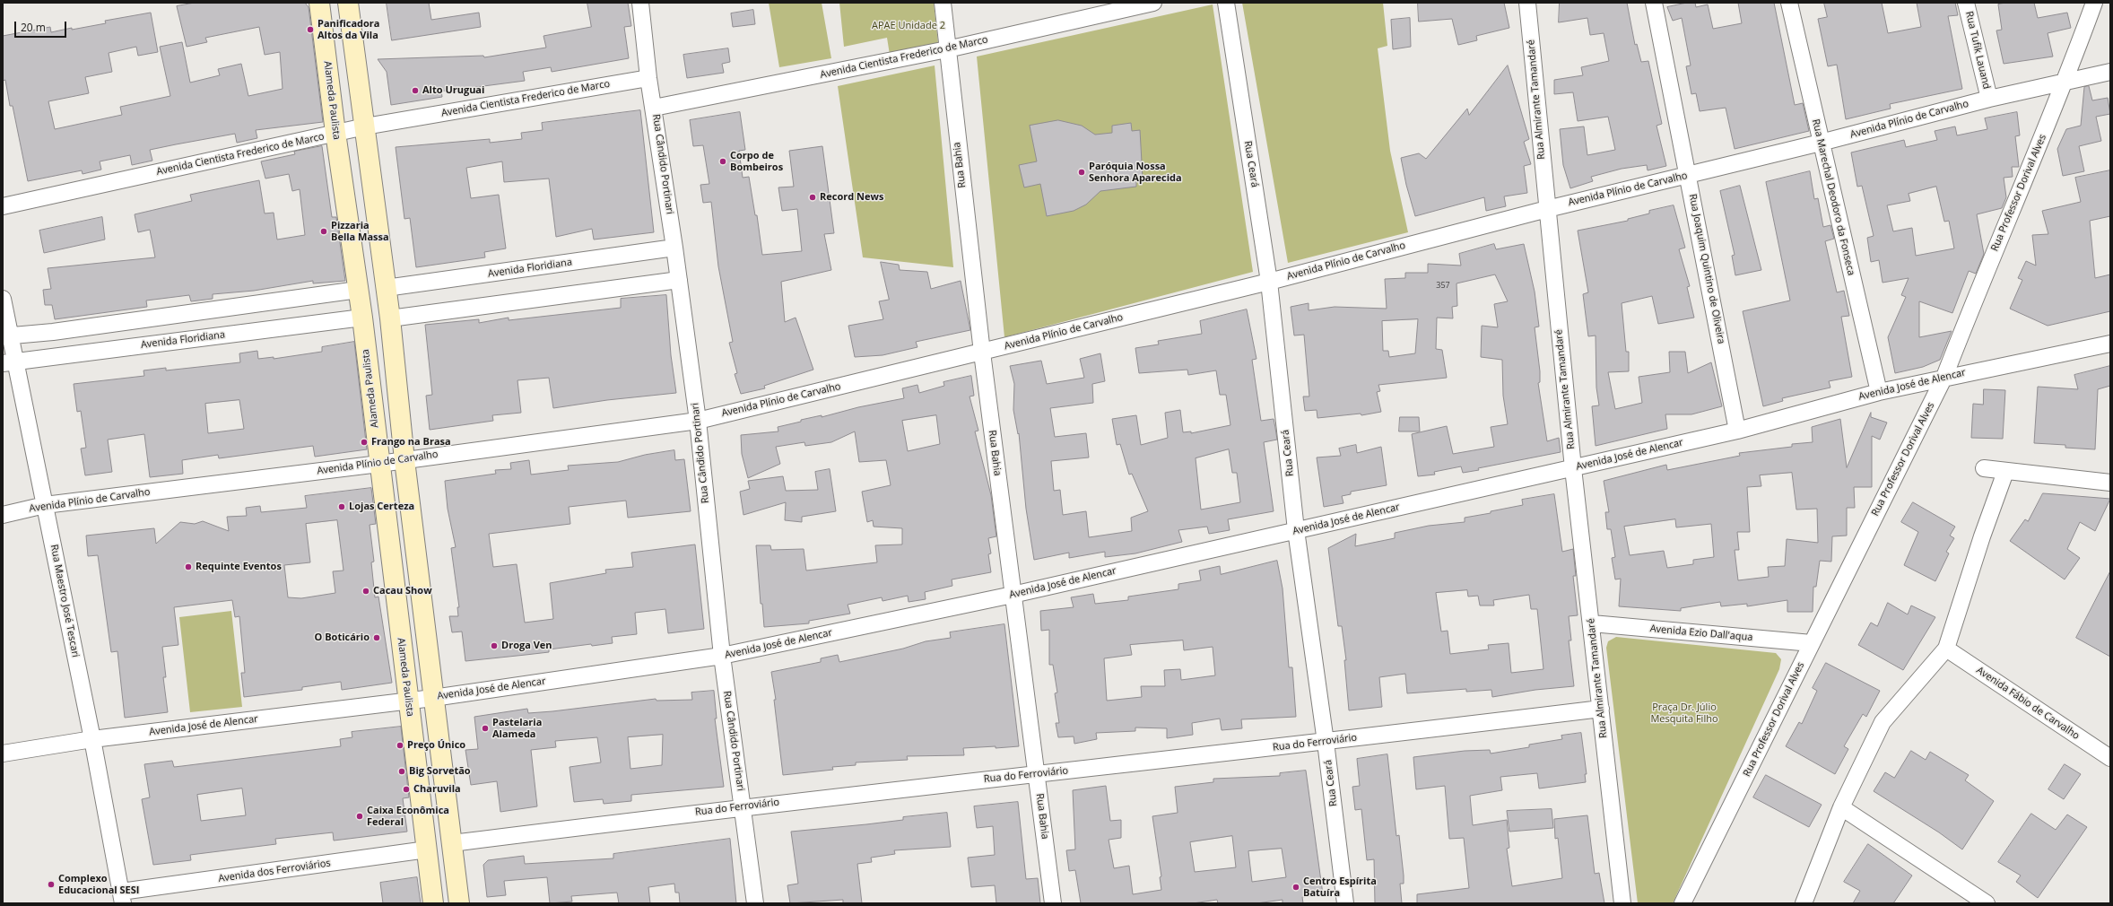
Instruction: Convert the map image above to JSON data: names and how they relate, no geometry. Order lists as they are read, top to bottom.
{
  "streets": {
    "main road": ["Alameda Paulista"],
    "street": [
      "Rua Tufik Lauand",
      "Avenida Cientista Frederico de Marco",
      "Rua Almirante Tamandaré",
      "Avenida Plínio de Carvalho",
      "Rua Cândido Portinari",
      "Rua Ceará",
      "Rua Bahia",
      "Rua Professor Dorival Alves",
      "Rua Marechal Deodoro da Fonseca",
      "Avenida Floridiana",
      "Rua Joaquim Quintino de Oliveira",
      "Avenida José de Alencar",
      "Rua Maestro José Tescari",
      "Avenida Ezio Dall'aqua",
      "Avenida Fábio de Carvalho",
      "Rua do Ferroviário",
      "Avenida dos Ferroviários"
    ]
  },
  "crossings": [
    ["Rua Tufik Lauand", "Avenida Plínio de Carvalho"],
    ["Avenida Cientista Frederico de Marco", "Alameda Paulista"],
    ["Avenida Cientista Frederico de Marco", "Rua Cândido Portinari"],
    ["Avenida Cientista Frederico de Marco", "Rua Bahia"],
    ["Rua Almirante Tamandaré", "Avenida Plínio de Carvalho"],
    ["Rua Almirante Tamandaré", "Avenida José de Alencar"],
    ["Rua Almirante Tamandaré", "Avenida Ezio Dall'aqua"],
    ["Rua Almirante Tamandaré", "Rua do Ferroviário"],
    ["Alameda Paulista", "Avenida Plínio de Carvalho"],
    ["Alameda Paulista", "Avenida Floridiana"],
    ["Alameda Paulista", "Avenida José de Alencar"],
    ["Alameda Paulista", "Avenida dos Ferroviários"],
    ["Avenida Plínio de Carvalho", "Rua Cândido Portinari"],
    ["Avenida Plínio de Carvalho", "Rua Ceará"],
    ["Avenida Plínio de Carvalho", "Rua Bahia"],
    ["Avenida Plínio de Carvalho", "Rua Professor Dorival Alves"],
    ["Avenida Plínio de Carvalho", "Rua Marechal Deodoro da Fonseca"],
    ["Avenida Plínio de Carvalho", "Rua Joaquim Quintino de Oliveira"],
    ["Avenida Plínio de Carvalho", "Rua Maestro José Tescari"],
    ["Rua Cândido Portinari", "Avenida Floridiana"],
    ["Rua Cândido Portinari", "Avenida José de Alencar"],
    ["Rua Cândido Portinari", "Rua do Ferroviário"],
    ["Rua Ceará", "Avenida José de Alencar"],
    ["Rua Ceará", "Rua do Ferroviário"],
    ["Rua Bahia", "Avenida José de Alencar"],
    ["Rua Bahia", "Rua do Ferroviário"],
    ["Rua Professor Dorival Alves", "Avenida José de Alencar"],
    ["Rua Professor Dorival Alves", "Avenida Ezio Dall'aqua"],
    ["Rua Marechal Deodoro da Fonseca", "Avenida José de Alencar"],
    ["Avenida Floridiana", "Rua Maestro José Tescari"],
    ["Rua Joaquim Quintino de Oliveira", "Avenida José de Alencar"],
    ["Avenida José de Alencar", "Rua Maestro José Tescari"],
    ["Rua Maestro José Tescari", "Avenida dos Ferroviários"]
  ],
  "parks": ["APAE Unidade 2", "Praça Dr. Júlio Mesquita Filho"],
  "places": [
    "Panificadora Altos da Vila",
    "Alto Uruguai",
    "Corpo de Bombeiros",
    "Paróquia Nossa Senhora Aparecida",
    "Record News",
    "Pizzaria Bella Massa",
    "Frango na Brasa",
    "Lojas Certeza",
    "Requinte Eventos",
    "Cacau Show",
    "O Boticário",
    "Droga Ven",
    "Pastelaria Alameda",
    "Preço Único",
    "Big Sorvetão",
    "Charuvila",
    "Caixa Econômica Federal",
    "Complexo Educacional SESI",
    "Centro Espírita Batuíra"
  ],
  "house_numbers": ["357"],
  "scale_bar": "20 m"
}
